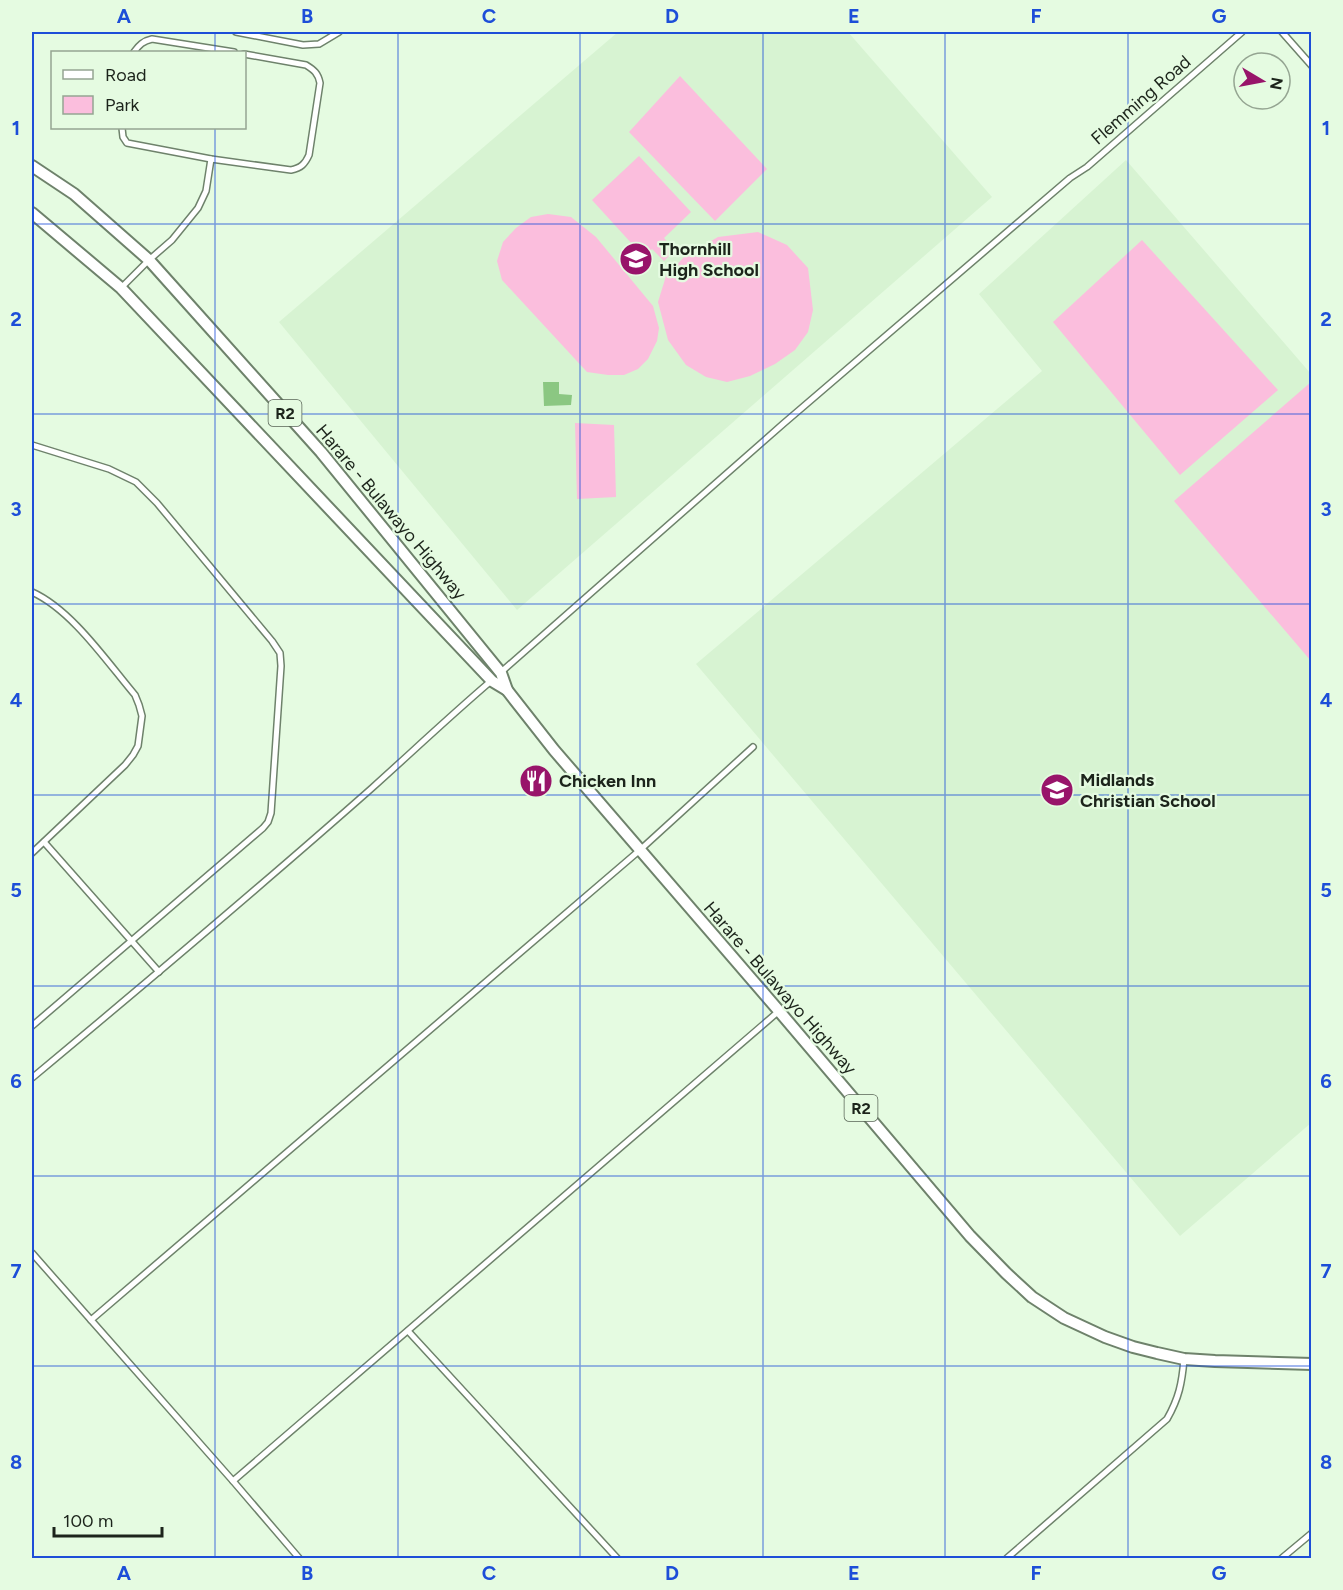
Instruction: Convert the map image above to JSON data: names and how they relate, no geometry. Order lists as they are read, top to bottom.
{
  "streets": {
    "highway": ["R2", "Harare - Bulawayo Highway"],
    "street": ["Flemming Road"]
  },
  "crossings": [
    ["Flemming Road", "Harare - Bulawayo Highway"]
  ],
  "places": {
    "school or university": ["Thornhill High School", "Midlands Christian School"],
    "restaurant": ["Chicken Inn"]
  },
  "legend": ["Road", "Park"],
  "scale_bar": "100 m",
  "north": "right",
  "grid": {
    "columns": [
      "A",
      "B",
      "C",
      "D",
      "E",
      "F",
      "G"
    ],
    "rows": [
      "1",
      "2",
      "3",
      "4",
      "5",
      "6",
      "7",
      "8"
    ]
  }
}
